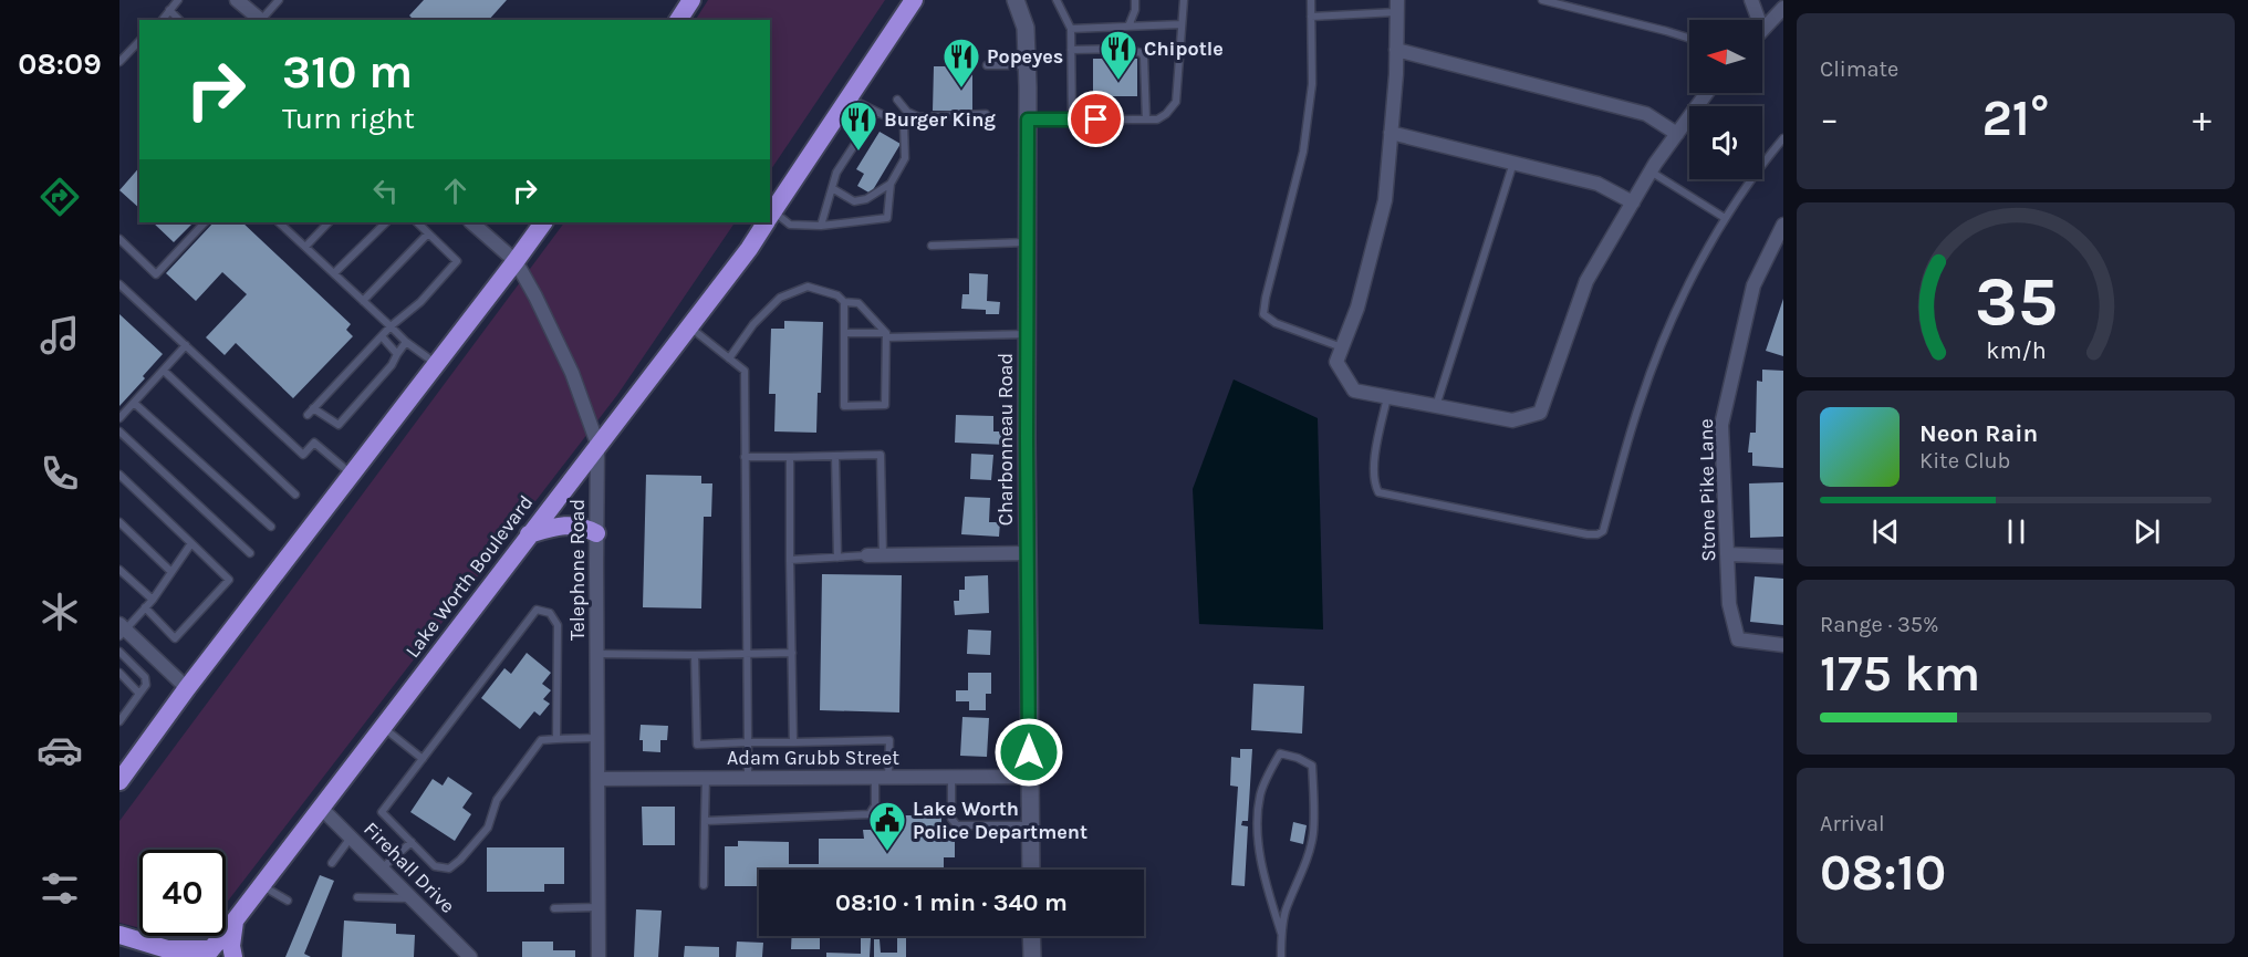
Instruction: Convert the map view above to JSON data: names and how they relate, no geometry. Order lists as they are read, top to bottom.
{
  "streets": {
    "highway": ["Lake Worth Boulevard"],
    "street": [
      "Charbonneau Road",
      "Stone Pike Lane",
      "Telephone Road",
      "Adam Grubb Street",
      "Firehall Drive"
    ]
  },
  "crossings": [
    ["Charbonneau Road", "Adam Grubb Street"],
    ["Telephone Road", "Lake Worth Boulevard"],
    ["Telephone Road", "Adam Grubb Street"],
    ["Lake Worth Boulevard", "Firehall Drive"]
  ],
  "places": {
    "restaurant": ["Chipotle", "Popeyes", "Burger King"],
    "public building": ["Lake Worth Police Department"]
  },
  "north": "left",
  "page": {
    "tabs": "08:09",
    "tile": [
      "Climate",
      ["Range · 35%", "175 km"],
      ["Arrival", "08:10"]
    ],
    "turn": ["310 m", "Turn right"],
    "heat": ["−", "21°", "+"],
    "song": ["Neon Rain", "Kite Club"],
    "limit": "40",
    "trip": "08:10 · 1 min · 340 m",
    "gauge": ["35", "km/h"]
  }
}
